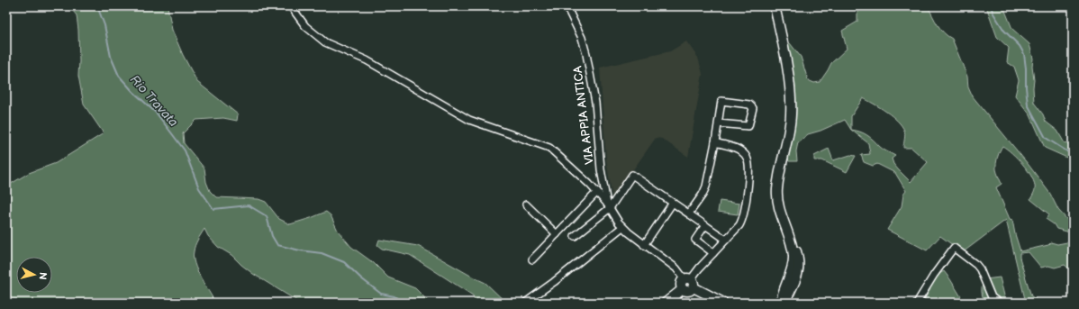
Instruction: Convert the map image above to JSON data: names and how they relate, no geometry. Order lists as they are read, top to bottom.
{
  "streets": {
    "street": ["VIA APPIA ANTICA"]
  },
  "water": ["Rio Travata"],
  "north": "right"
}
